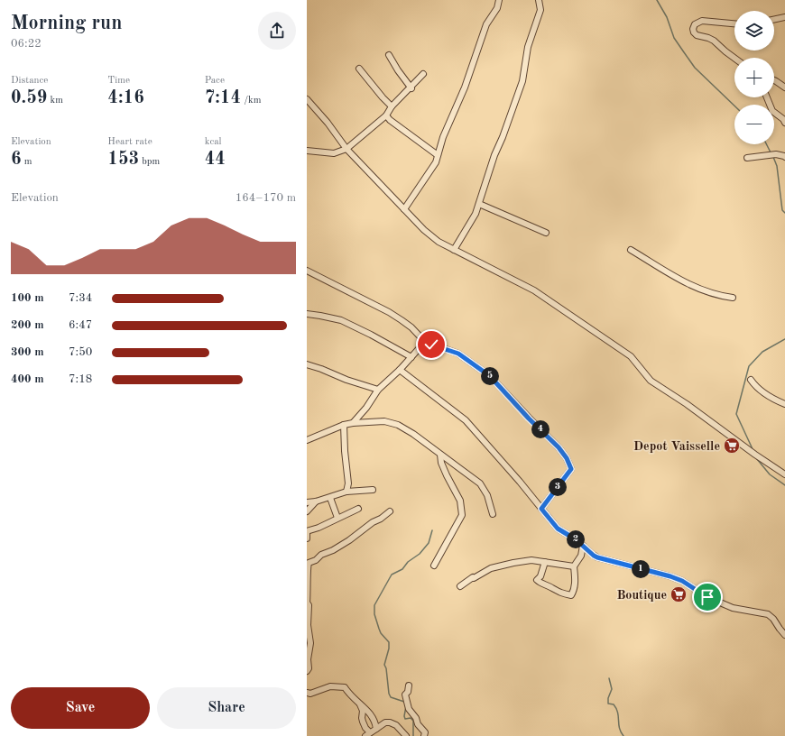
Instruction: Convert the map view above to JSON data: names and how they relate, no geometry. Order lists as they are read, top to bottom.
{
  "places": {
    "supermarket": ["Depot Vaisselle", "Boutique"]
  },
  "page": {
    "heading": ["Morning run", "06:22"],
    "map_buttons": ["+", "−"],
    "stats": [
      ["Distance", "0.59 km"],
      ["Time", "4:16"],
      ["Pace", "7:14 /km"],
      ["Elevation", "6 m"],
      ["Heart rate", "153 bpm"],
      ["kcal", "44"]
    ],
    "chart": ["Elevation", "164–170 m"],
    "list": [
      {
        "name": "100 m",
        "note": "7:34"
      },
      {
        "name": "200 m",
        "note": "6:47"
      },
      {
        "name": "300 m",
        "note": "7:50"
      },
      {
        "name": "400 m",
        "note": "7:18"
      }
    ],
    "pins": [
      "5",
      "4",
      "3",
      "2",
      "1"
    ],
    "buttons": ["Save", "Share"]
  }
}
